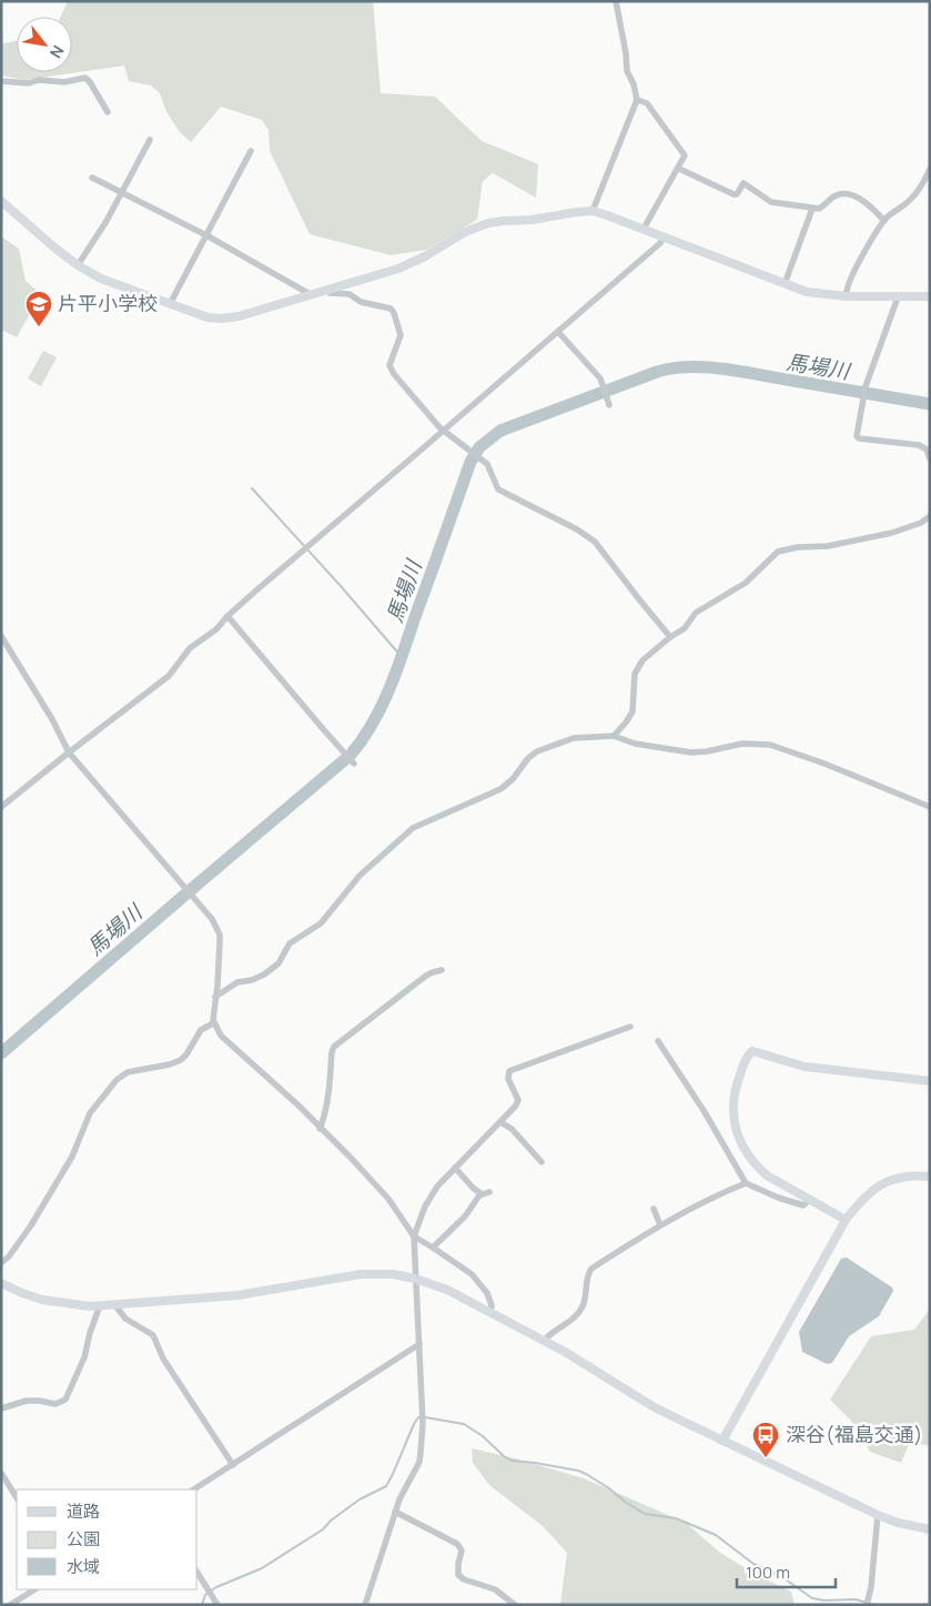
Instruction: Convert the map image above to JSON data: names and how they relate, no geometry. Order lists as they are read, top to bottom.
{
  "water": ["馬場川"],
  "places": {
    "school or university": ["片平小学校"],
    "bus stop": ["深谷(福島交通)"]
  },
  "legend": ["道路", "公園", "水域"],
  "scale_bar": "100 m",
  "north": "bottom right"
}
